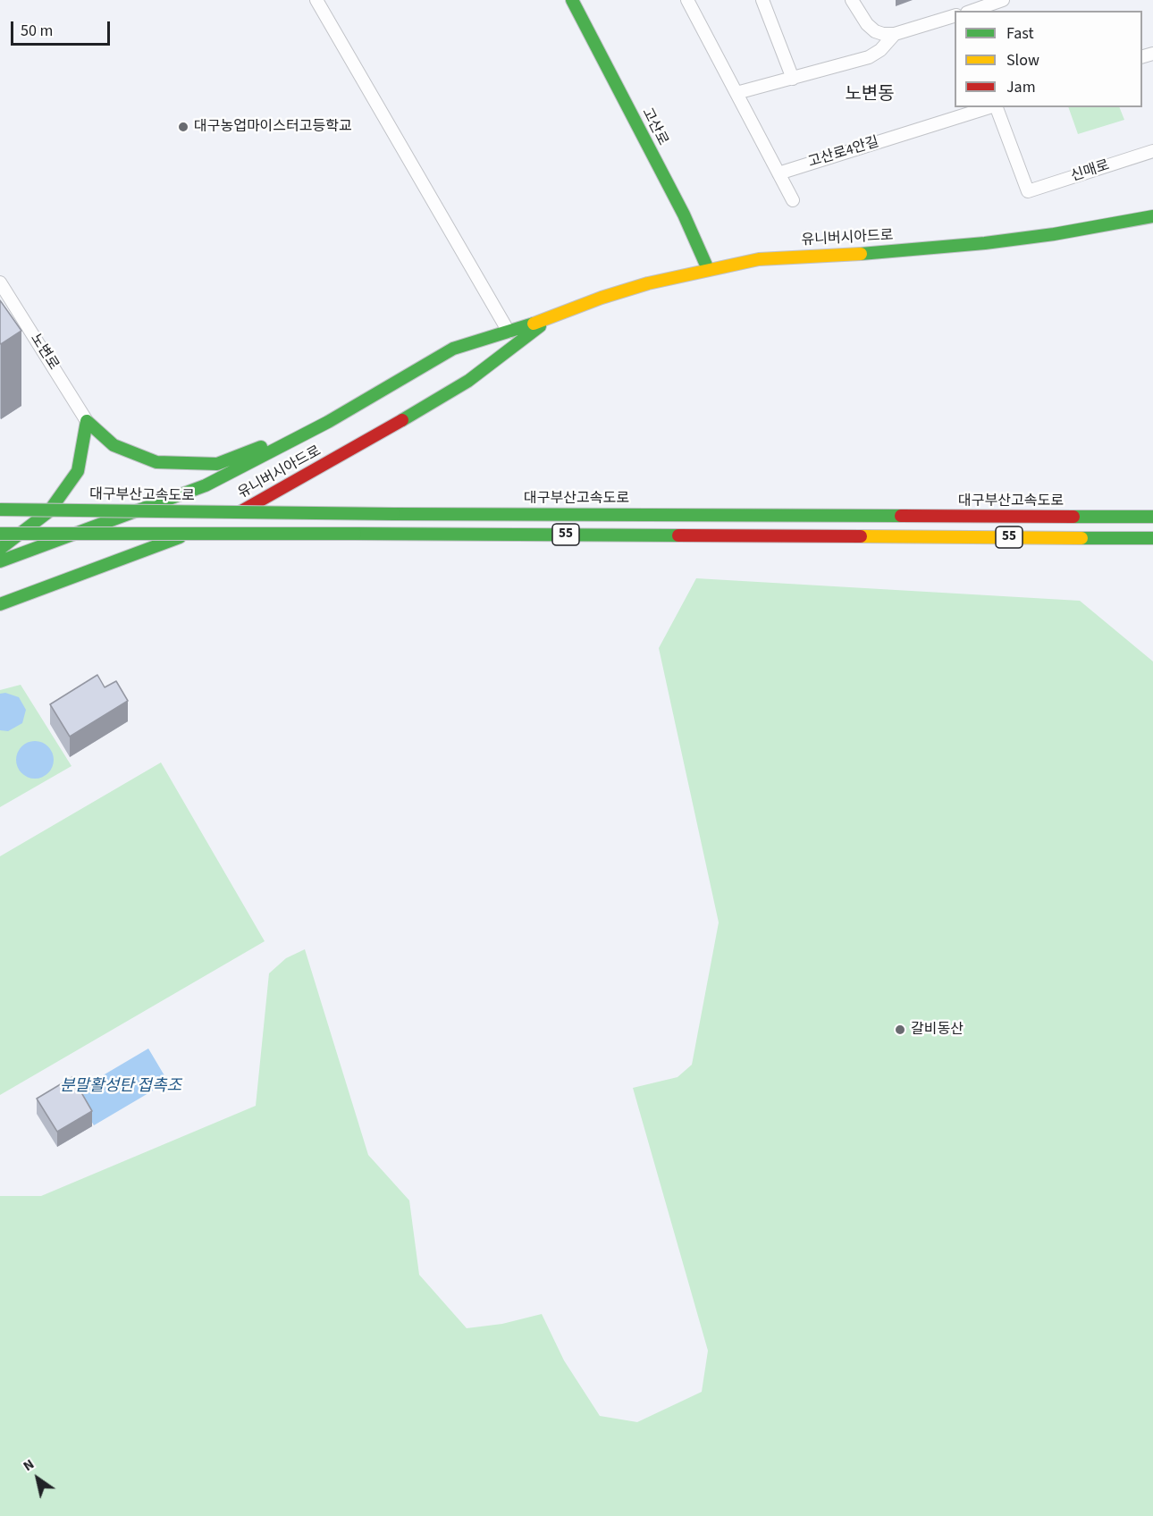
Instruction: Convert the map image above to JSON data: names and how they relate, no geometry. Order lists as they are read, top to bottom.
{
  "streets": {
    "main road": [
      "고산로",
      "유니버시아드로",
      "대구부산고속도로",
      "55"
    ],
    "street": ["고산로4안길", "신매로", "노변로"]
  },
  "crossings": [
    ["고산로", "유니버시아드로"],
    ["고산로4안길", "신매로"]
  ],
  "districts": ["노변동"],
  "water": ["분말활성탄 접촉조"],
  "places": ["대구농업마이스터고등학교", "갈비동산"],
  "legend": ["Fast", "Slow", "Jam"],
  "scale_bar": "50 m",
  "north": "top left"
}
